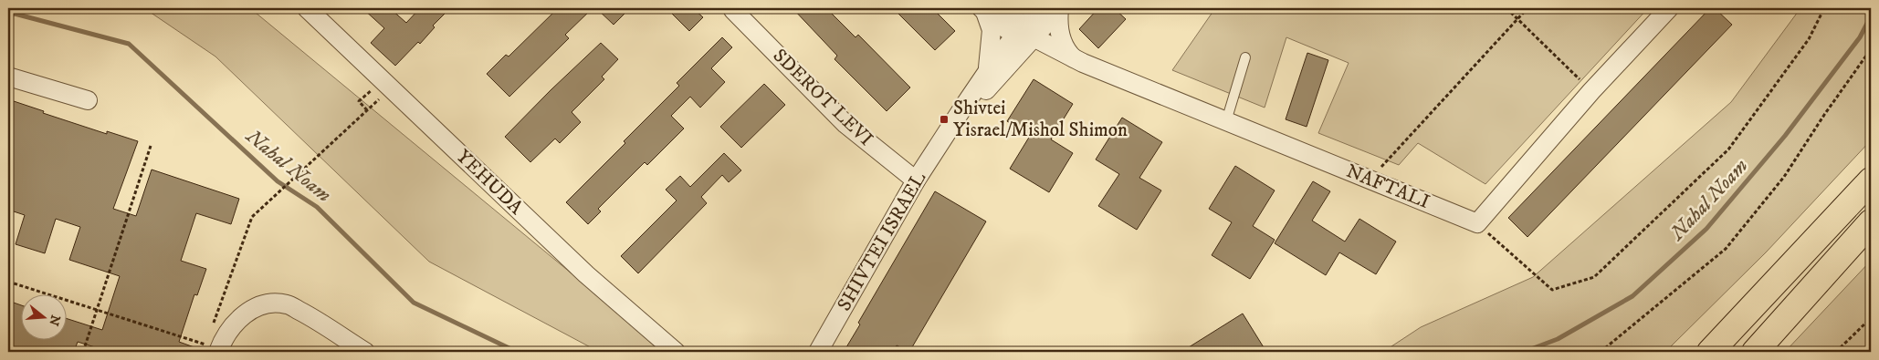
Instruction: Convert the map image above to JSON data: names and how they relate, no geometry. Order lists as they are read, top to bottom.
{
  "streets": {
    "street": [
      "SDEROT LEVI",
      "YEHUDA",
      "NAFTALI",
      "SHIVTEI ISRAEL"
    ]
  },
  "crossings": [
    ["SDEROT LEVI", "SHIVTEI ISRAEL"],
    ["NAFTALI", "SHIVTEI ISRAEL"]
  ],
  "water": ["Nahal Noam"],
  "places": {
    "transit": ["Shivtei Yisrael/Mishol Shimon"]
  },
  "north": "right"
}
